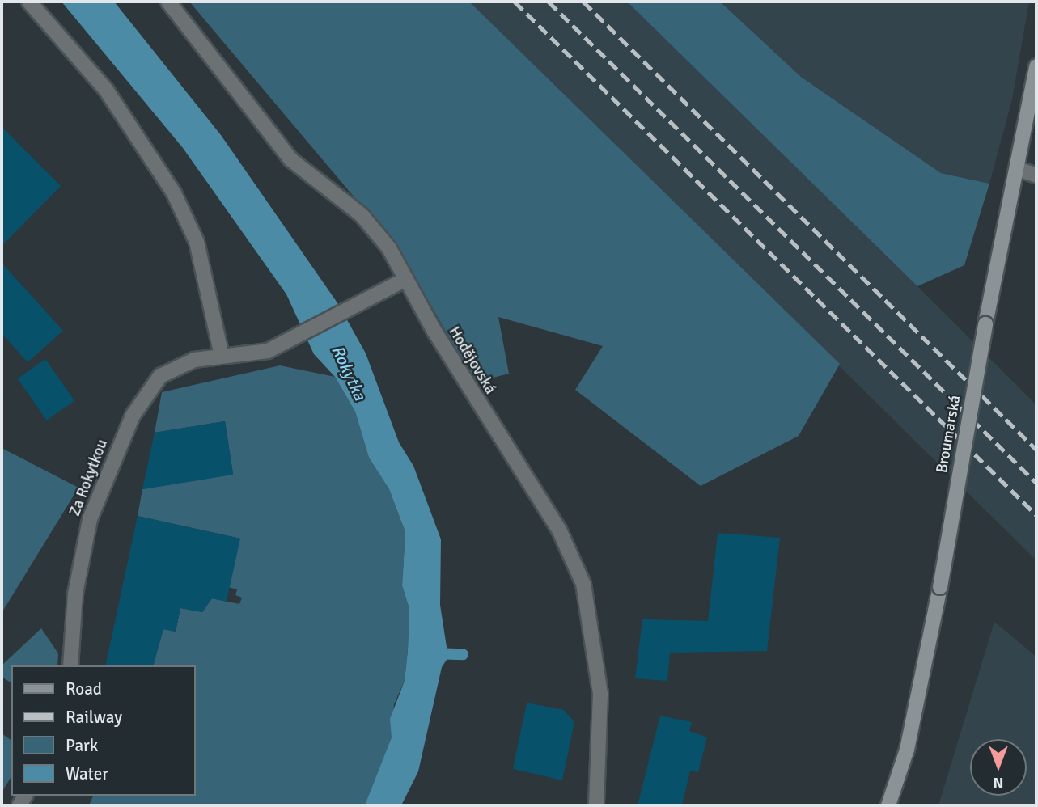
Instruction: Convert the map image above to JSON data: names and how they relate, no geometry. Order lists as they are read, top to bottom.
{
  "streets": {
    "street": ["Hodějovská", "Broumarská", "Za Rokytkou"]
  },
  "crossings": [
    ["Hodějovská", "Za Rokytkou"]
  ],
  "water": ["Rokytka"],
  "legend": [
    "Road",
    "Railway",
    "Park",
    "Water"
  ],
  "north": "bottom"
}
